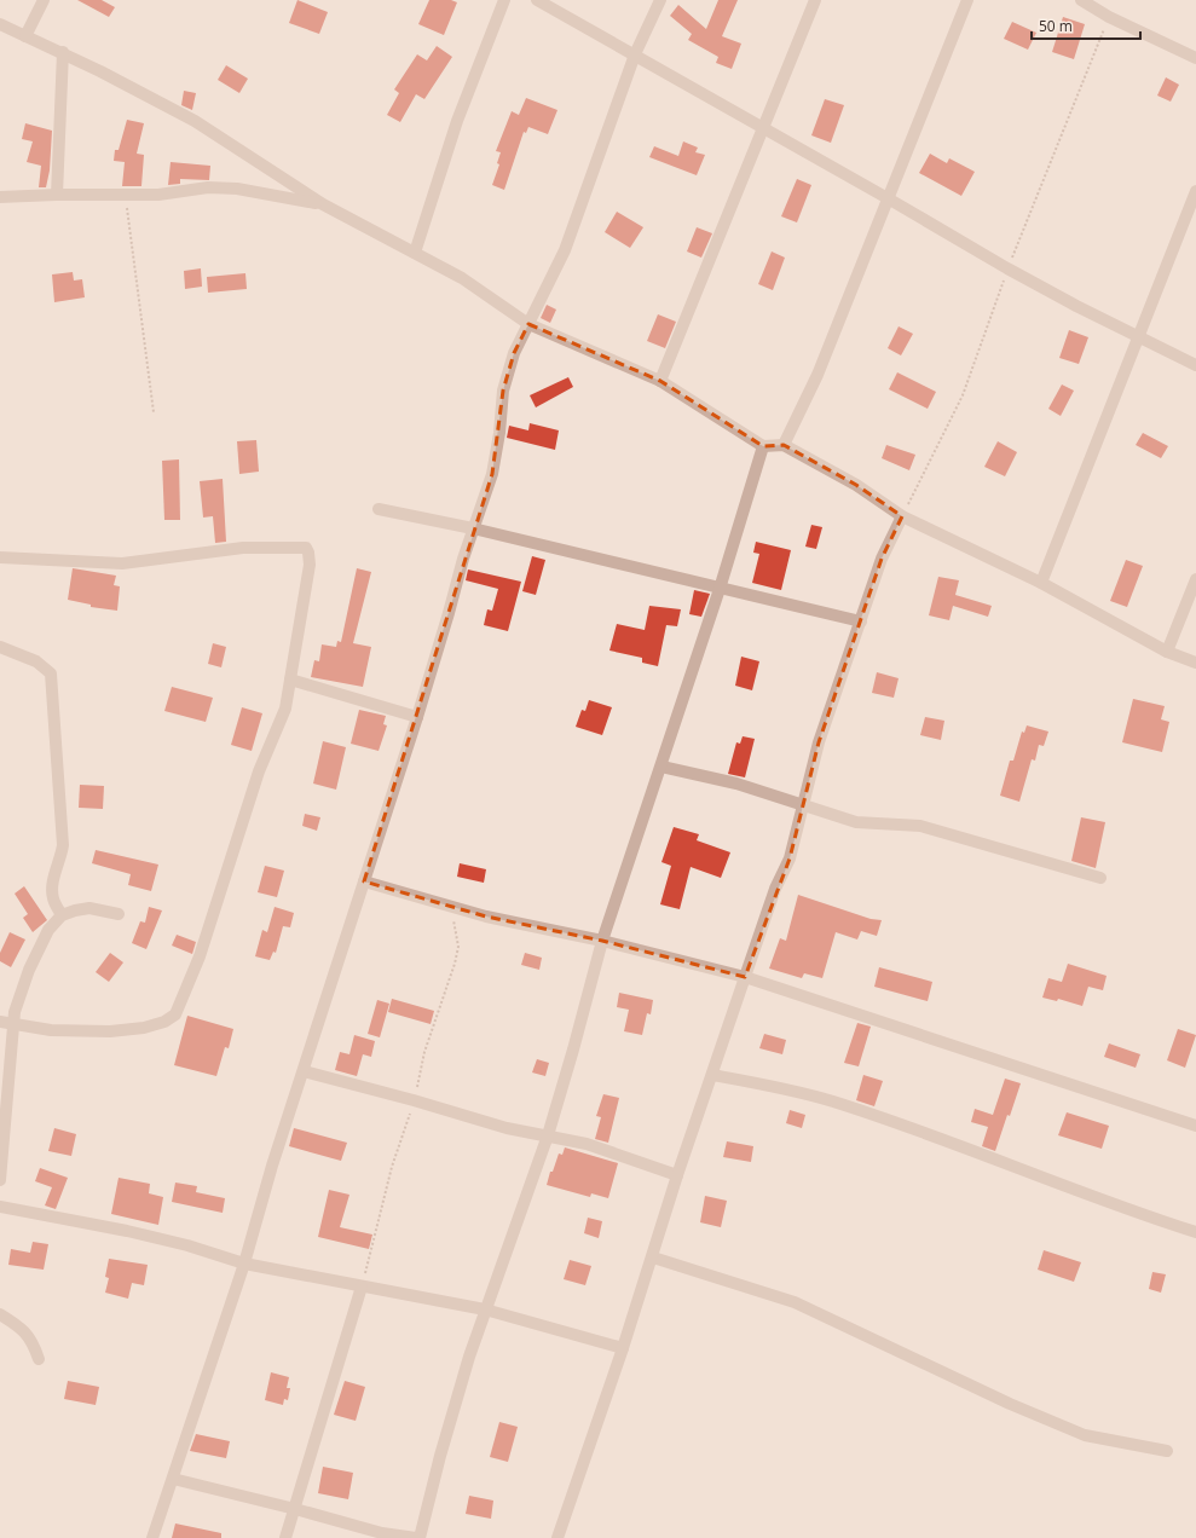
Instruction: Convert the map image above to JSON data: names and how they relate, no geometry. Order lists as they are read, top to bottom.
{
  "scale_bar": "50 m"
}
